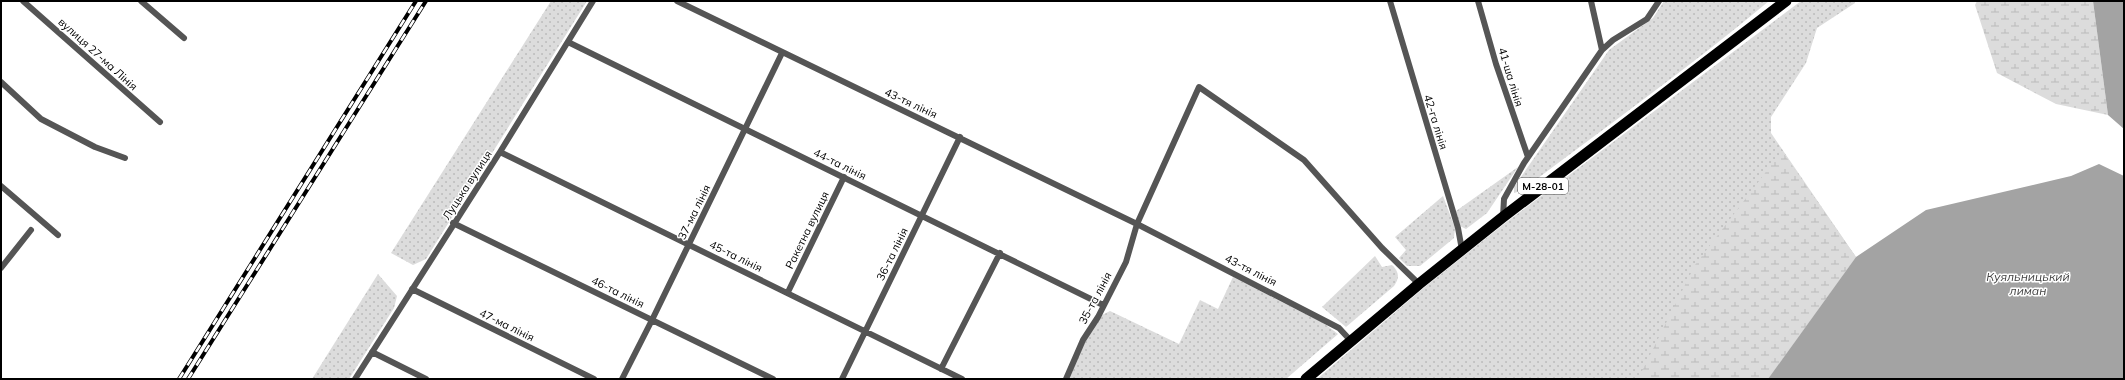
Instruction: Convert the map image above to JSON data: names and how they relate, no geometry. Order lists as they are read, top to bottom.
{
  "streets": {
    "highway": ["М-28-01"],
    "street": [
      "вулиця 27-ма Лінія",
      "41-ша лінія",
      "43-тя лінія",
      "42-га лінія",
      "44-та лінія",
      "Луцька вулиця",
      "37-ма лінія",
      "Ракетна вулиця",
      "36-та лінія",
      "45-та лінія",
      "46-та лінія",
      "35-та лінія",
      "47-ма лінія"
    ]
  },
  "crossings": [
    ["43-тя лінія", "М-28-01"],
    ["43-тя лінія", "37-ма лінія"],
    ["43-тя лінія", "36-та лінія"],
    ["43-тя лінія", "35-та лінія"],
    ["42-га лінія", "М-28-01"],
    ["44-та лінія", "Луцька вулиця"],
    ["44-та лінія", "37-ма лінія"],
    ["44-та лінія", "Ракетна вулиця"],
    ["44-та лінія", "36-та лінія"],
    ["44-та лінія", "35-та лінія"],
    ["Луцька вулиця", "45-та лінія"],
    ["Луцька вулиця", "46-та лінія"],
    ["Луцька вулиця", "47-ма лінія"],
    ["37-ма лінія", "45-та лінія"],
    ["37-ма лінія", "46-та лінія"],
    ["Ракетна вулиця", "45-та лінія"],
    ["36-та лінія", "45-та лінія"]
  ],
  "water": ["Куяльницький лиман"]
}
